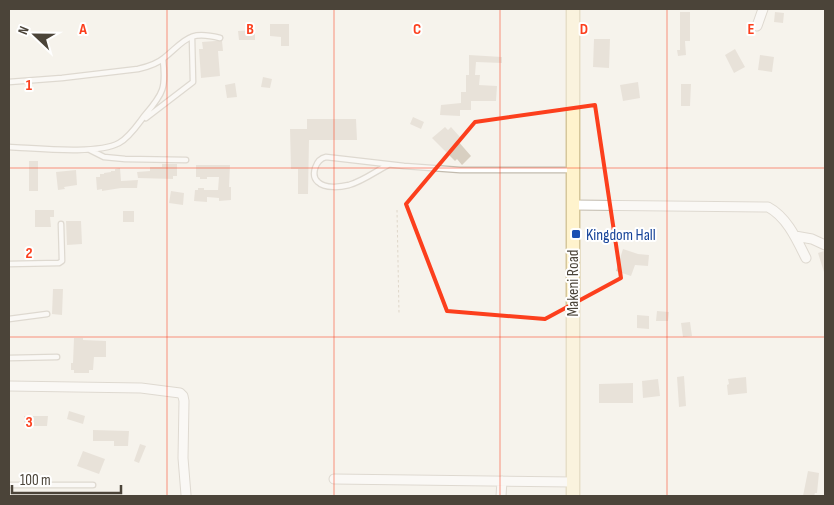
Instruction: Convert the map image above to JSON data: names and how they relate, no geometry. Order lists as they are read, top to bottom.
{
  "streets": {
    "main road": ["Makeni Road"]
  },
  "places": {
    "transit": ["Kingdom Hall"]
  },
  "scale_bar": "100 m",
  "north": "left",
  "grid": {
    "columns": [
      "A",
      "B",
      "C",
      "D",
      "E"
    ],
    "rows": ["1", "2", "3"]
  }
}
